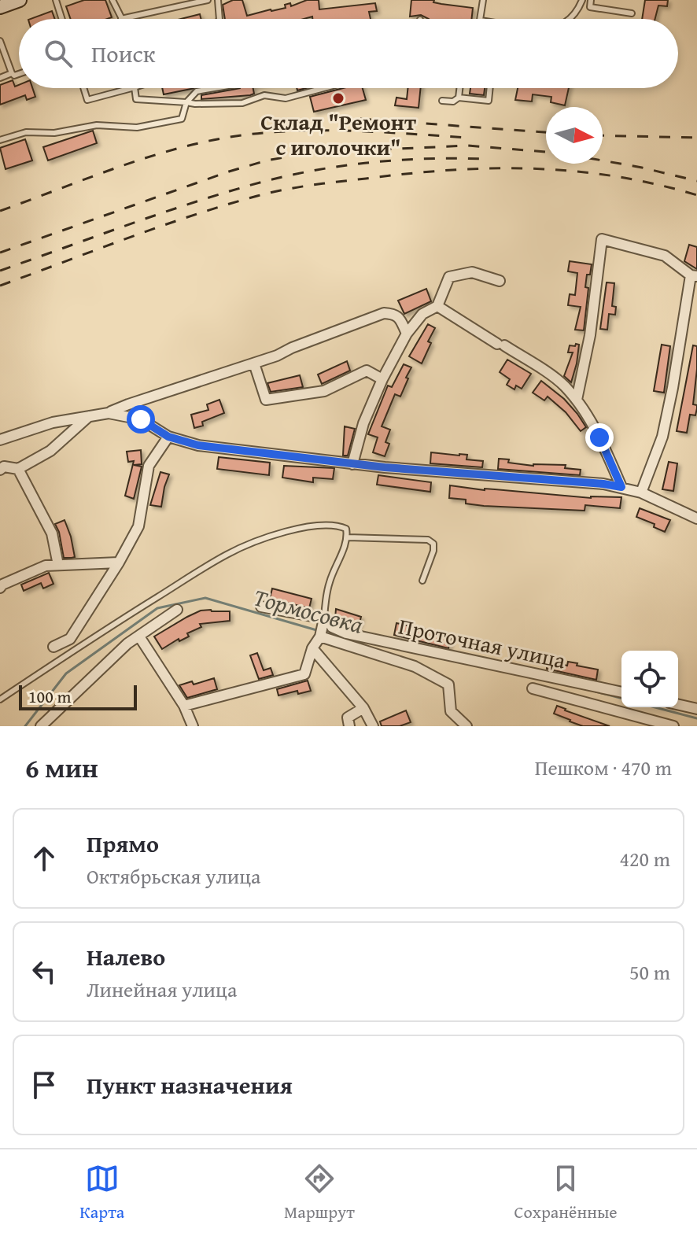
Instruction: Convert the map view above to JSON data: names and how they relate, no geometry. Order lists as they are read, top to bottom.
{
  "streets": {
    "street": ["Проточная улица"]
  },
  "water": ["Тормосовка"],
  "places": ["Склад \"Ремонт с иголочки\""],
  "scale_bar": "100 m",
  "north": "right",
  "page": {
    "search": "Поиск",
    "scale": "100 m",
    "heading": ["6 мин", "Пешком · 470 m"],
    "list": [
      ["Прямо", "Октябрьская улица", "420 m"],
      ["Налево", "Линейная улица", "50 m"],
      "Пункт назначения"
    ],
    "nav": ["Карта", "Маршрут", "Сохранённые"]
  }
}
